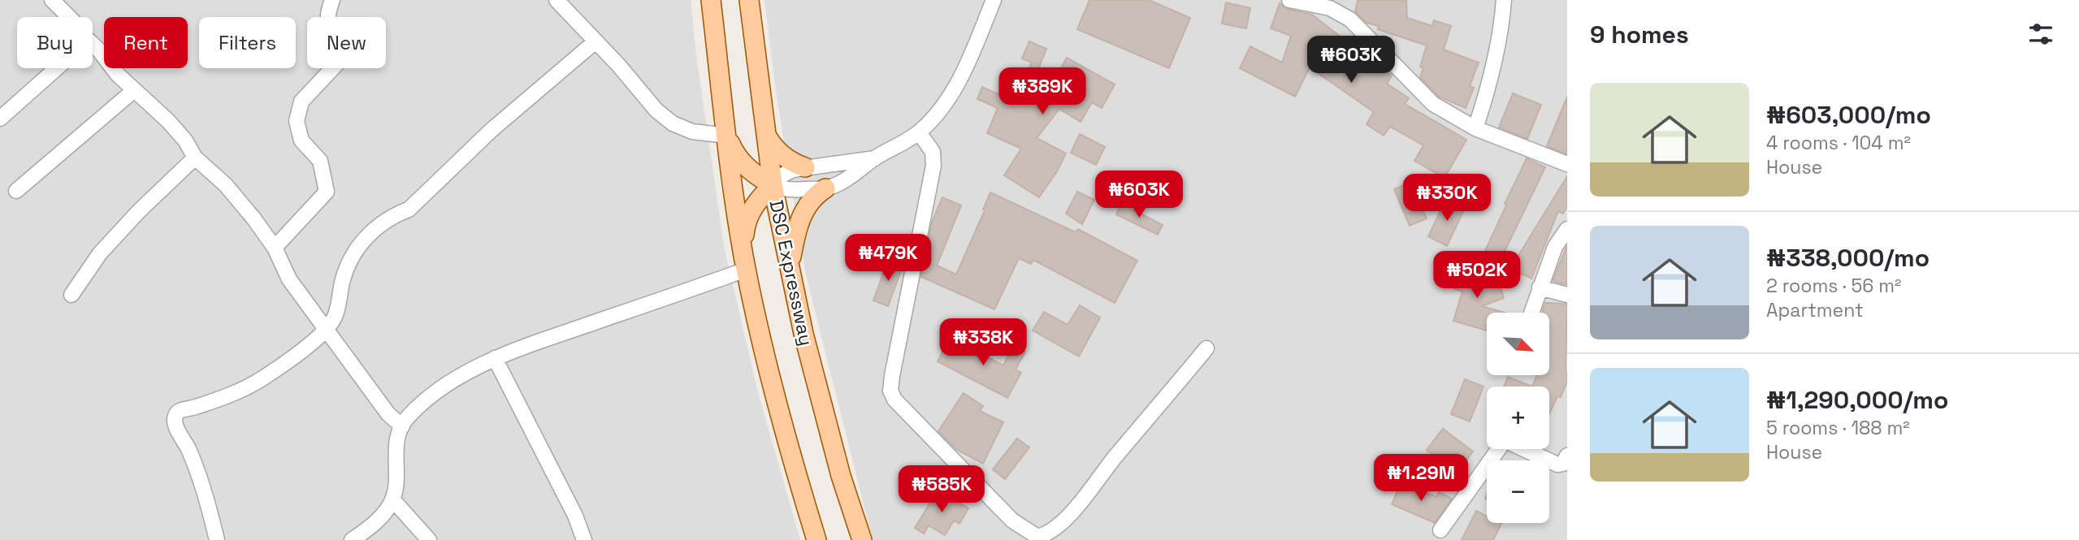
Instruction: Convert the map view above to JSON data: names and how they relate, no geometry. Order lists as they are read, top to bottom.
{
  "streets": {
    "main road": ["DSC Expressway"]
  },
  "north": "bottom right",
  "page": {
    "heading": "9 homes",
    "chip": [
      "Buy",
      "Rent",
      "Filters",
      "New"
    ],
    "price": [
      "₦603K",
      "₦389K",
      "₦603K",
      "₦330K",
      "₦479K",
      "₦502K",
      "₦338K",
      "₦1.29M",
      "₦585K"
    ],
    "list": [
      {
        "name": "₦603,000/mo",
        "note": "4 rooms · 104 m² · House"
      },
      {
        "name": "₦338,000/mo",
        "note": "2 rooms · 56 m² · Apartment"
      },
      {
        "name": "₦1,290,000/mo",
        "note": "5 rooms · 188 m² · House"
      }
    ],
    "map_buttons": ["+", "−"]
  }
}
